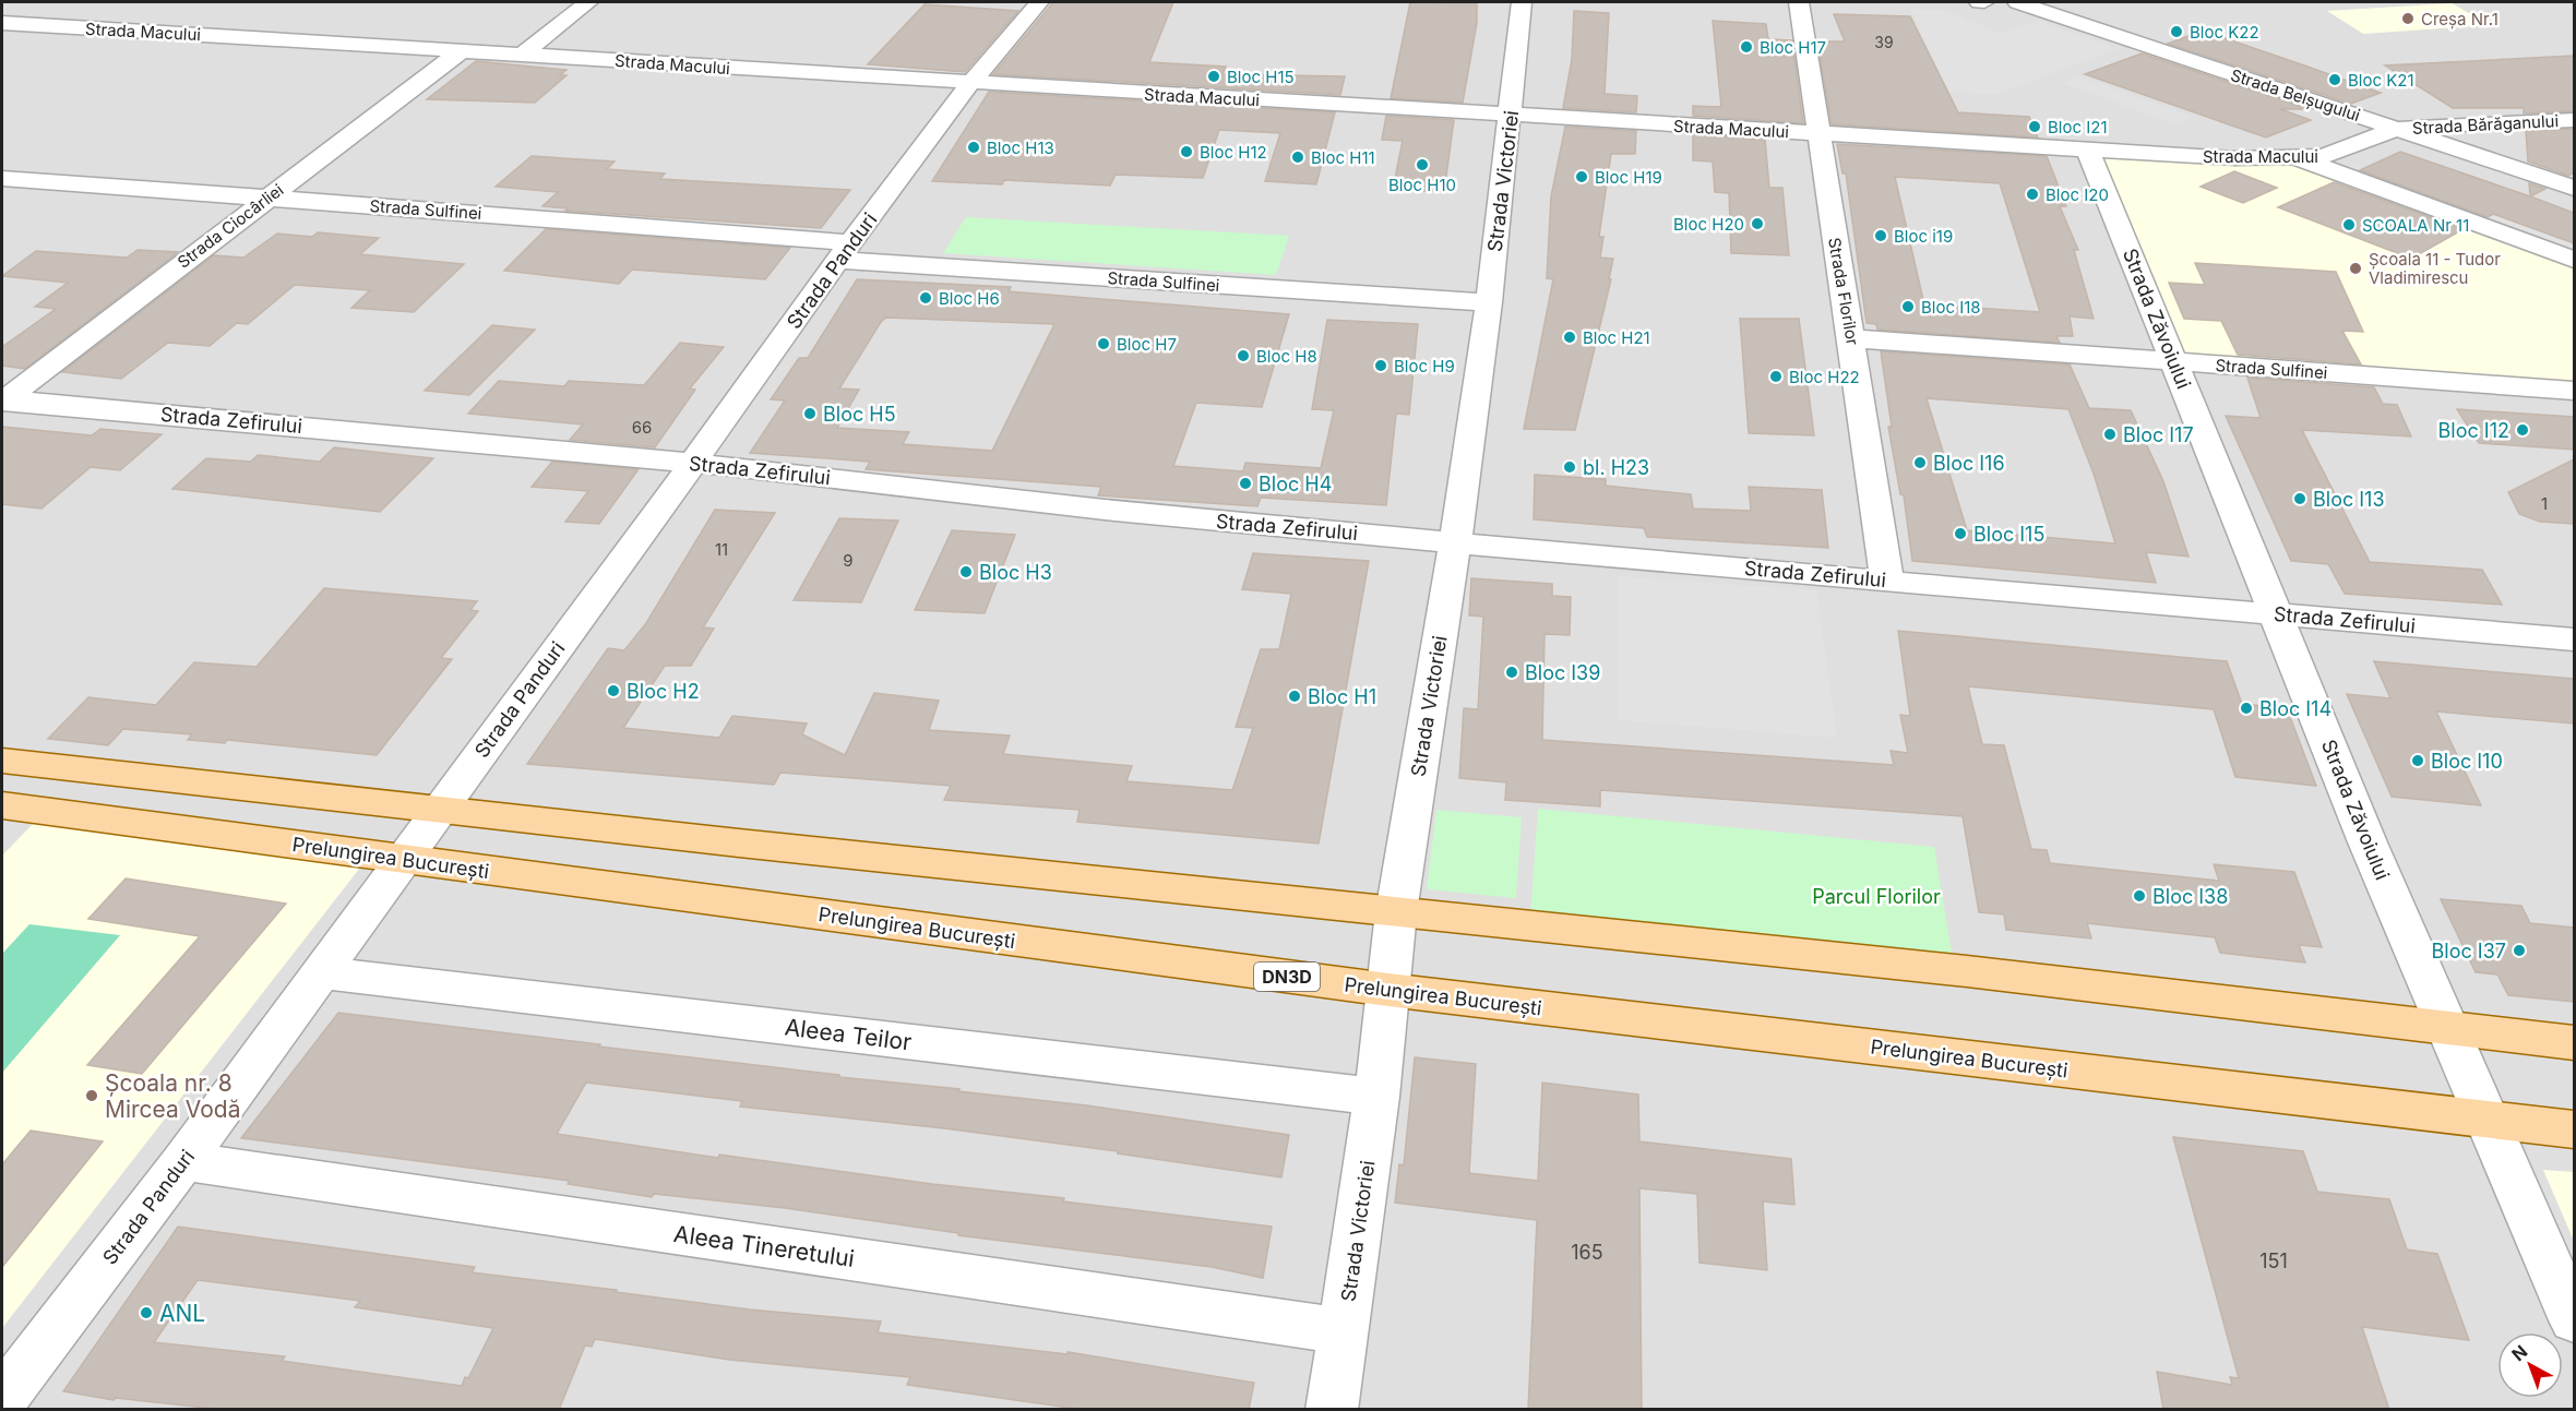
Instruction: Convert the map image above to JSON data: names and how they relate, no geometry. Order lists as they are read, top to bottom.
{
  "streets": {
    "main road": ["Prelungirea București", "DN3D"],
    "street": [
      "Strada Macului",
      "Strada Belșugului",
      "Strada Bărăganului",
      "Strada Victoriei",
      "Strada Sulfinei",
      "Strada Ciocârliei",
      "Strada Panduri",
      "Strada Florilor",
      "Strada Zăvoiului",
      "Strada Zefirului",
      "Aleea Teilor",
      "Aleea Tineretului"
    ]
  },
  "crossings": [
    ["Strada Macului", "Strada Belșugului"],
    ["Strada Macului", "Strada Bărăganului"],
    ["Strada Macului", "Strada Victoriei"],
    ["Strada Macului", "Strada Ciocârliei"],
    ["Strada Macului", "Strada Panduri"],
    ["Strada Macului", "Strada Florilor"],
    ["Strada Macului", "Strada Zăvoiului"],
    ["Strada Belșugului", "Strada Bărăganului"],
    ["Strada Victoriei", "Strada Sulfinei"],
    ["Strada Victoriei", "Strada Zefirului"],
    ["Strada Victoriei", "Prelungirea București"],
    ["Strada Victoriei", "Aleea Teilor"],
    ["Strada Victoriei", "Aleea Tineretului"],
    ["Strada Sulfinei", "Strada Ciocârliei"],
    ["Strada Sulfinei", "Strada Panduri"],
    ["Strada Sulfinei", "Strada Florilor"],
    ["Strada Sulfinei", "Strada Zăvoiului"],
    ["Strada Ciocârliei", "Strada Zefirului"],
    ["Strada Panduri", "Strada Zefirului"],
    ["Strada Panduri", "Prelungirea București"],
    ["Strada Panduri", "Aleea Teilor"],
    ["Strada Panduri", "Aleea Tineretului"],
    ["Strada Florilor", "Strada Zefirului"],
    ["Strada Zăvoiului", "Strada Zefirului"],
    ["Strada Zăvoiului", "Prelungirea București"]
  ],
  "parks": ["Parcul Florilor"],
  "places": [
    "Creșa Nr.1",
    "Bloc K22",
    "Bloc H17",
    "Bloc H15",
    "Bloc K21",
    "Bloc I21",
    "Bloc H13",
    "Bloc H12",
    "Bloc H11",
    "Bloc H10",
    "Bloc H19",
    "Bloc I20",
    "Bloc H20",
    "SCOALA Nr 11",
    "Bloc i19",
    "Școala 11 - Tudor Vladimirescu",
    "Bloc H6",
    "Bloc I18",
    "Bloc H21",
    "Bloc H7",
    "Bloc H8",
    "Bloc H9",
    "Bloc H22",
    "Bloc H5",
    "Bloc I12",
    "Bloc I17",
    "Bloc I16",
    "bl. H23",
    "Bloc H4",
    "Bloc I13",
    "Bloc I15",
    "Bloc H3",
    "Bloc I39",
    "Bloc H2",
    "Bloc H1",
    "Bloc I14",
    "Bloc I10",
    "Bloc I38",
    "Bloc I37",
    "Școala nr. 8 Mircea Vodă",
    "ANL"
  ],
  "house_numbers": [
    "39",
    "66",
    "1",
    "11",
    "9",
    "165",
    "151"
  ],
  "north": "top left"
}
